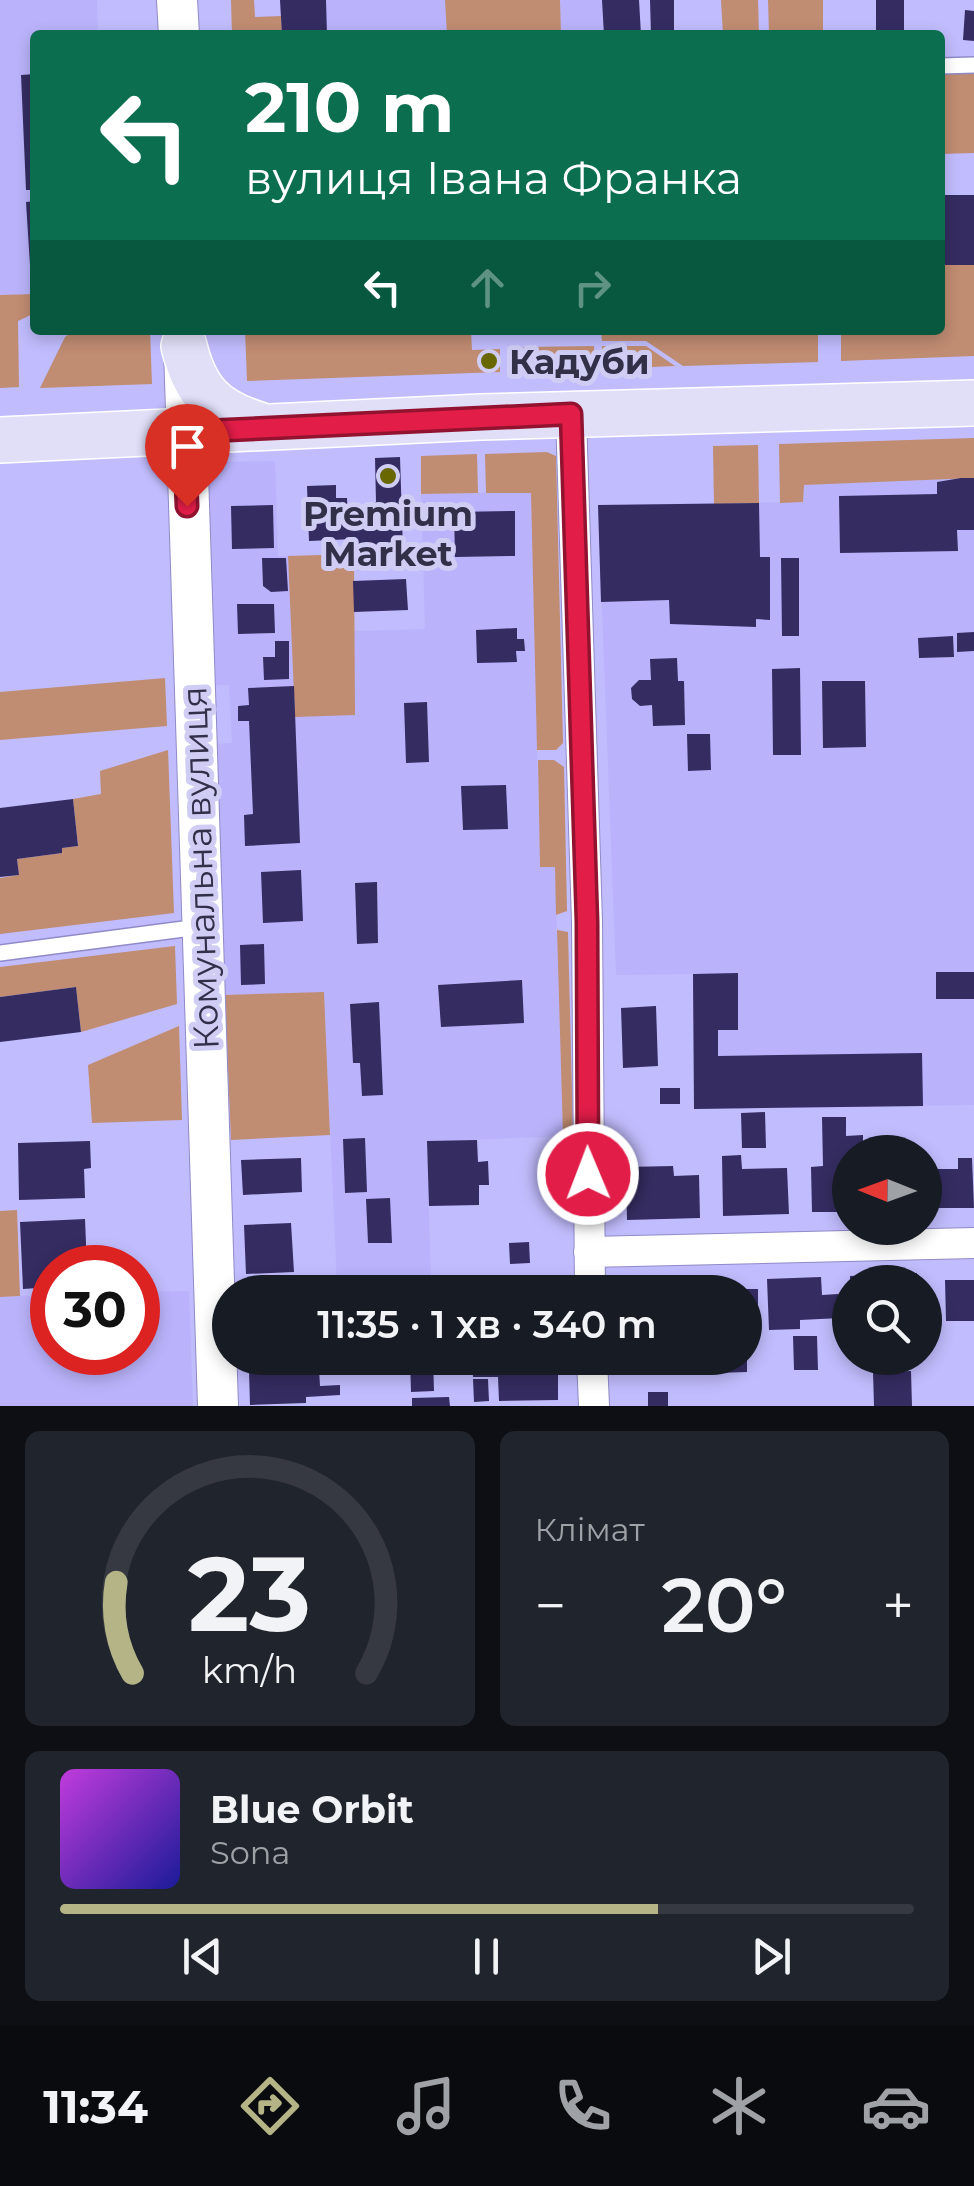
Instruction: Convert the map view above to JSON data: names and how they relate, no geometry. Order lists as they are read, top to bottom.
{
  "streets": {
    "main road": ["Комунальна вулиця"]
  },
  "places": ["Кадуби", "Premium Market"],
  "north": "left",
  "page": {
    "turn": ["210 m", "вулиця Івана Франка"],
    "limit": "30",
    "trip": "11:35 · 1 хв · 340 m",
    "tile": "Клімат",
    "heat": ["−", "20°", "+"],
    "song": ["Blue Orbit", "Sona"],
    "tabs": "11:34",
    "gauge": ["23", "km/h"]
  }
}
